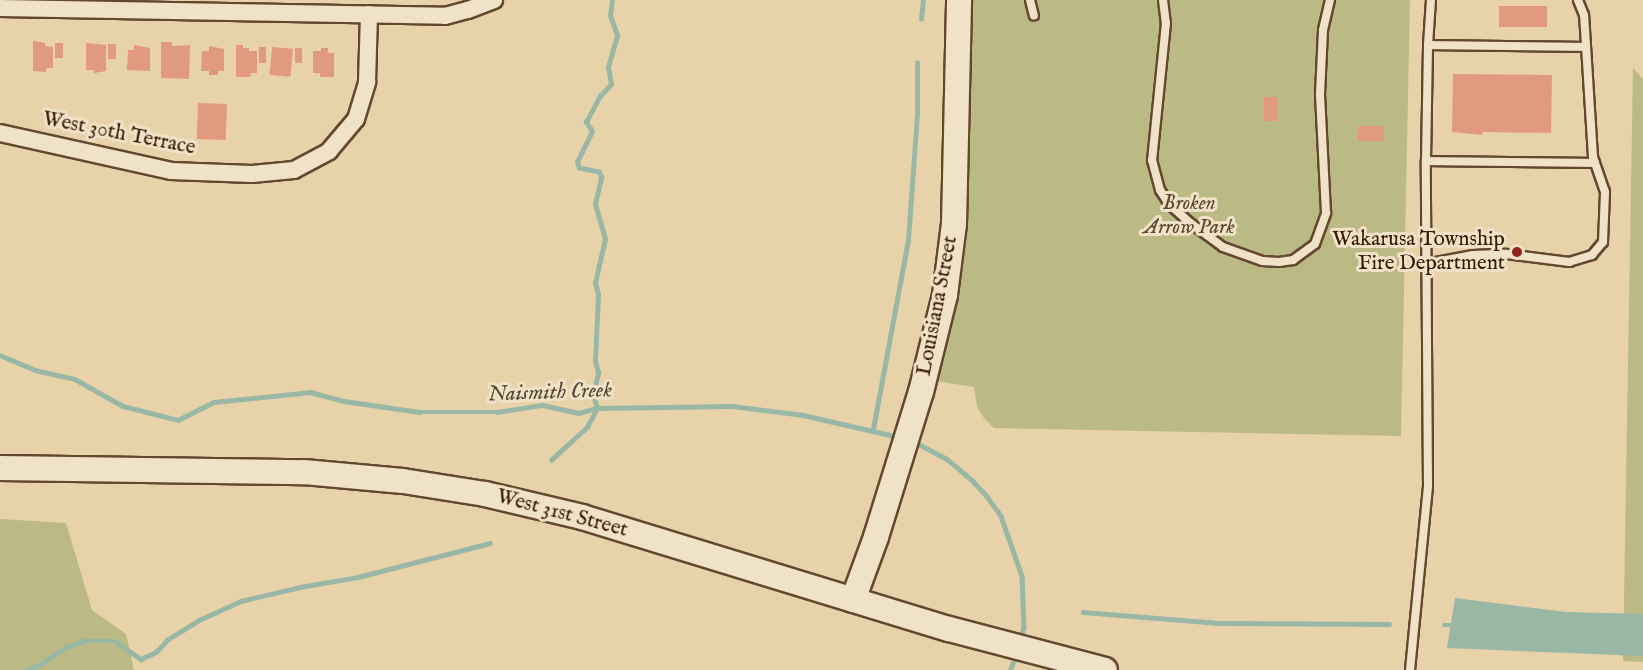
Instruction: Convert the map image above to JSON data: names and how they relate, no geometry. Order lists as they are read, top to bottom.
{
  "streets": {
    "main road": ["Louisiana Street", "West 31st Street"],
    "street": ["West 30th Terrace"]
  },
  "crossings": [
    ["Louisiana Street", "West 31st Street"]
  ],
  "water": ["Naismith Creek"],
  "parks": ["Broken Arrow Park"],
  "places": ["Wakarusa Township Fire Department"]
}
